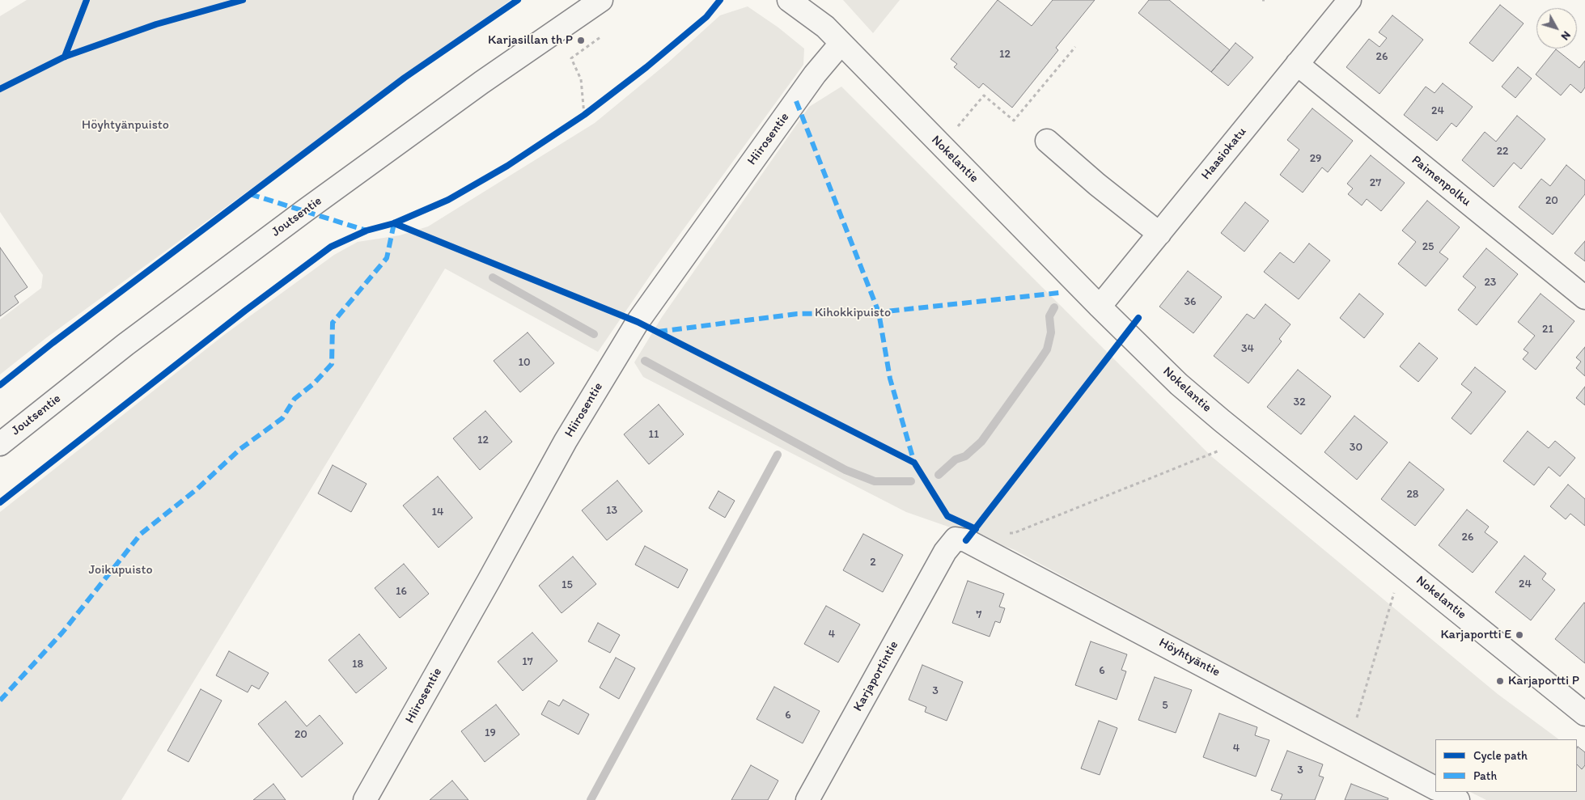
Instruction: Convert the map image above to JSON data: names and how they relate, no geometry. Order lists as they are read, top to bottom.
{
  "streets": {
    "street": [
      "Hiirosentie",
      "Haasiokatu",
      "Nokelantie",
      "Paimenpolku",
      "Joutsentie",
      "Höyhtyäntie",
      "Karjaportintie"
    ]
  },
  "crossings": [
    ["Hiirosentie", "Nokelantie"],
    ["Haasiokatu", "Nokelantie"],
    ["Haasiokatu", "Paimenpolku"],
    ["Höyhtyäntie", "Karjaportintie"]
  ],
  "parks": ["Höyhtyänpuisto", "Kihokkipuisto", "Joikupuisto"],
  "places": ["Karjasillan th P", "Karjaportti E", "Karjaportti P"],
  "house_numbers": [
    "12",
    "26",
    "24",
    "22",
    "29",
    "27",
    "20",
    "25",
    "23",
    "36",
    "21",
    "34",
    "10",
    "32",
    "11",
    "12",
    "30",
    "28",
    "13",
    "14",
    "26",
    "2",
    "24",
    "15",
    "16",
    "7",
    "4",
    "17",
    "18",
    "6",
    "3",
    "5",
    "6",
    "19",
    "20",
    "4",
    "3"
  ],
  "legend": ["Cycle path", "Path"],
  "north": "bottom right"
}
